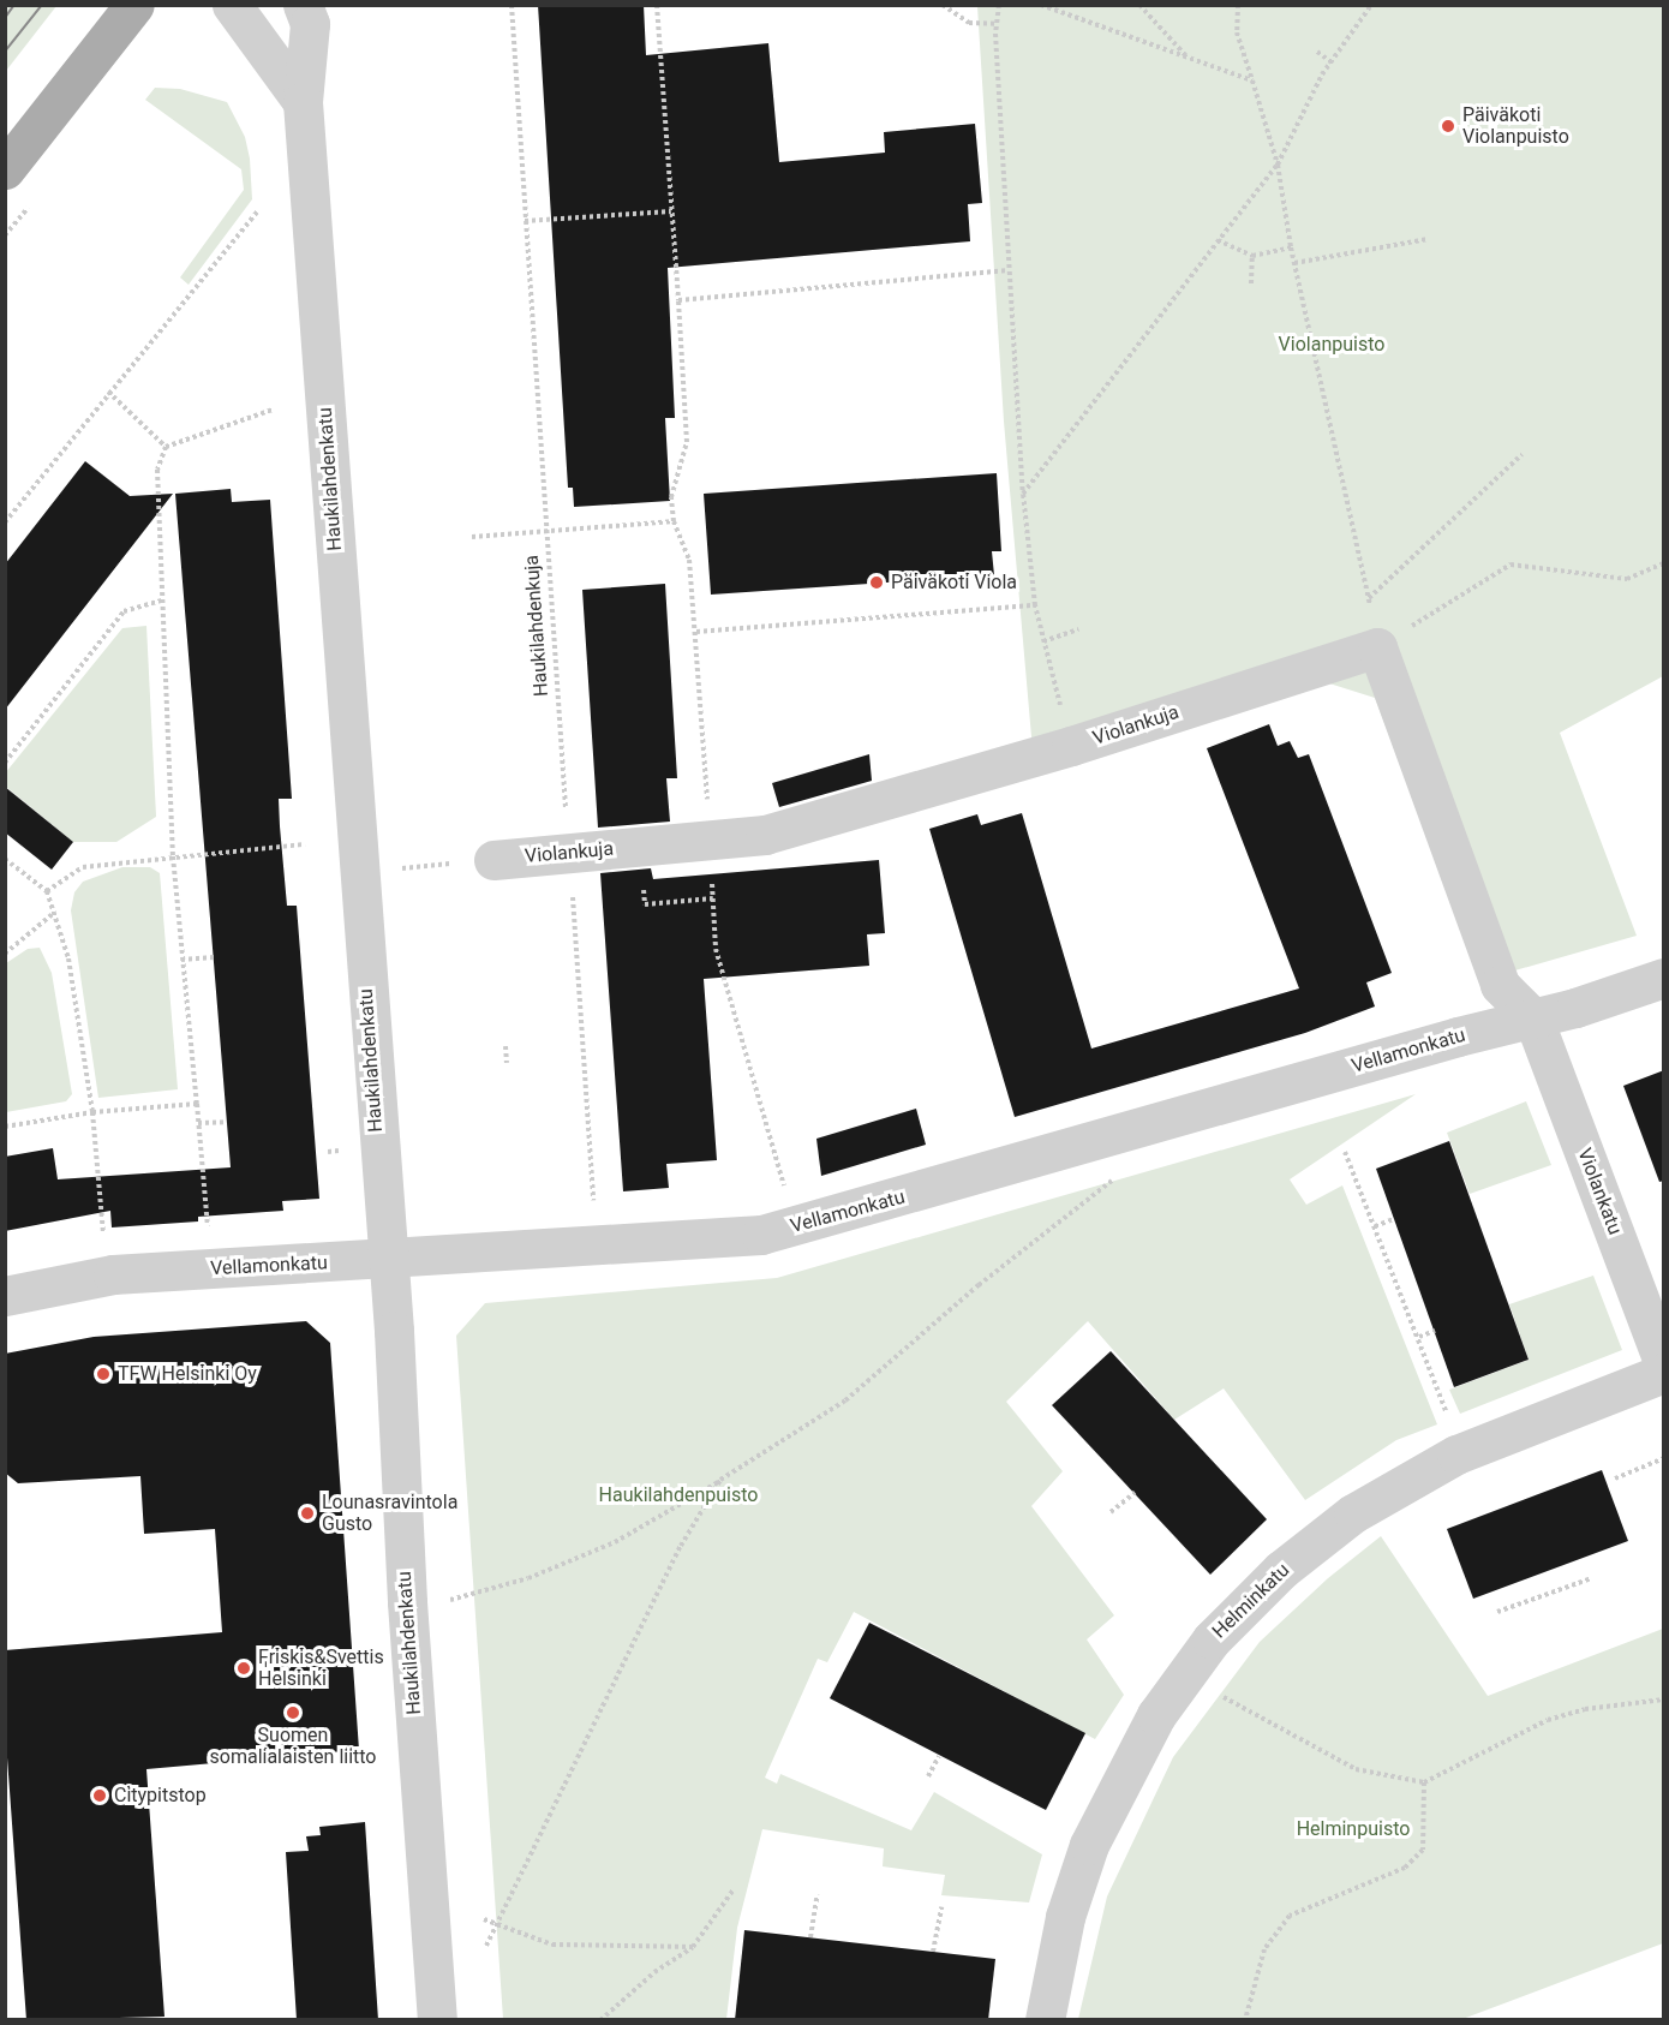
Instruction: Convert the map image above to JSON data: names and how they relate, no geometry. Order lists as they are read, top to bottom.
{
  "streets": {
    "street": [
      "Haukilahdenkatu",
      "Violankuja",
      "Vellamonkatu",
      "Violankatu",
      "Helminkatu"
    ],
    "path": ["Haukilahdenkuja"]
  },
  "crossings": [
    ["Haukilahdenkatu", "Vellamonkatu"],
    ["Haukilahdenkuja", "Violankuja"],
    ["Haukilahdenkuja", "Vellamonkatu"],
    ["Vellamonkatu", "Violankatu"]
  ],
  "parks": ["Violanpuisto", "Haukilahdenpuisto", "Helminpuisto"],
  "places": [
    "Päiväkoti Violanpuisto",
    "Päiväkoti Viola",
    "TFW Helsinki Oy",
    "Lounasravintola Gusto",
    "Friskis&Svettis Helsinki",
    "Suomen somalialaisten liitto",
    "Citypitstop"
  ]
}
